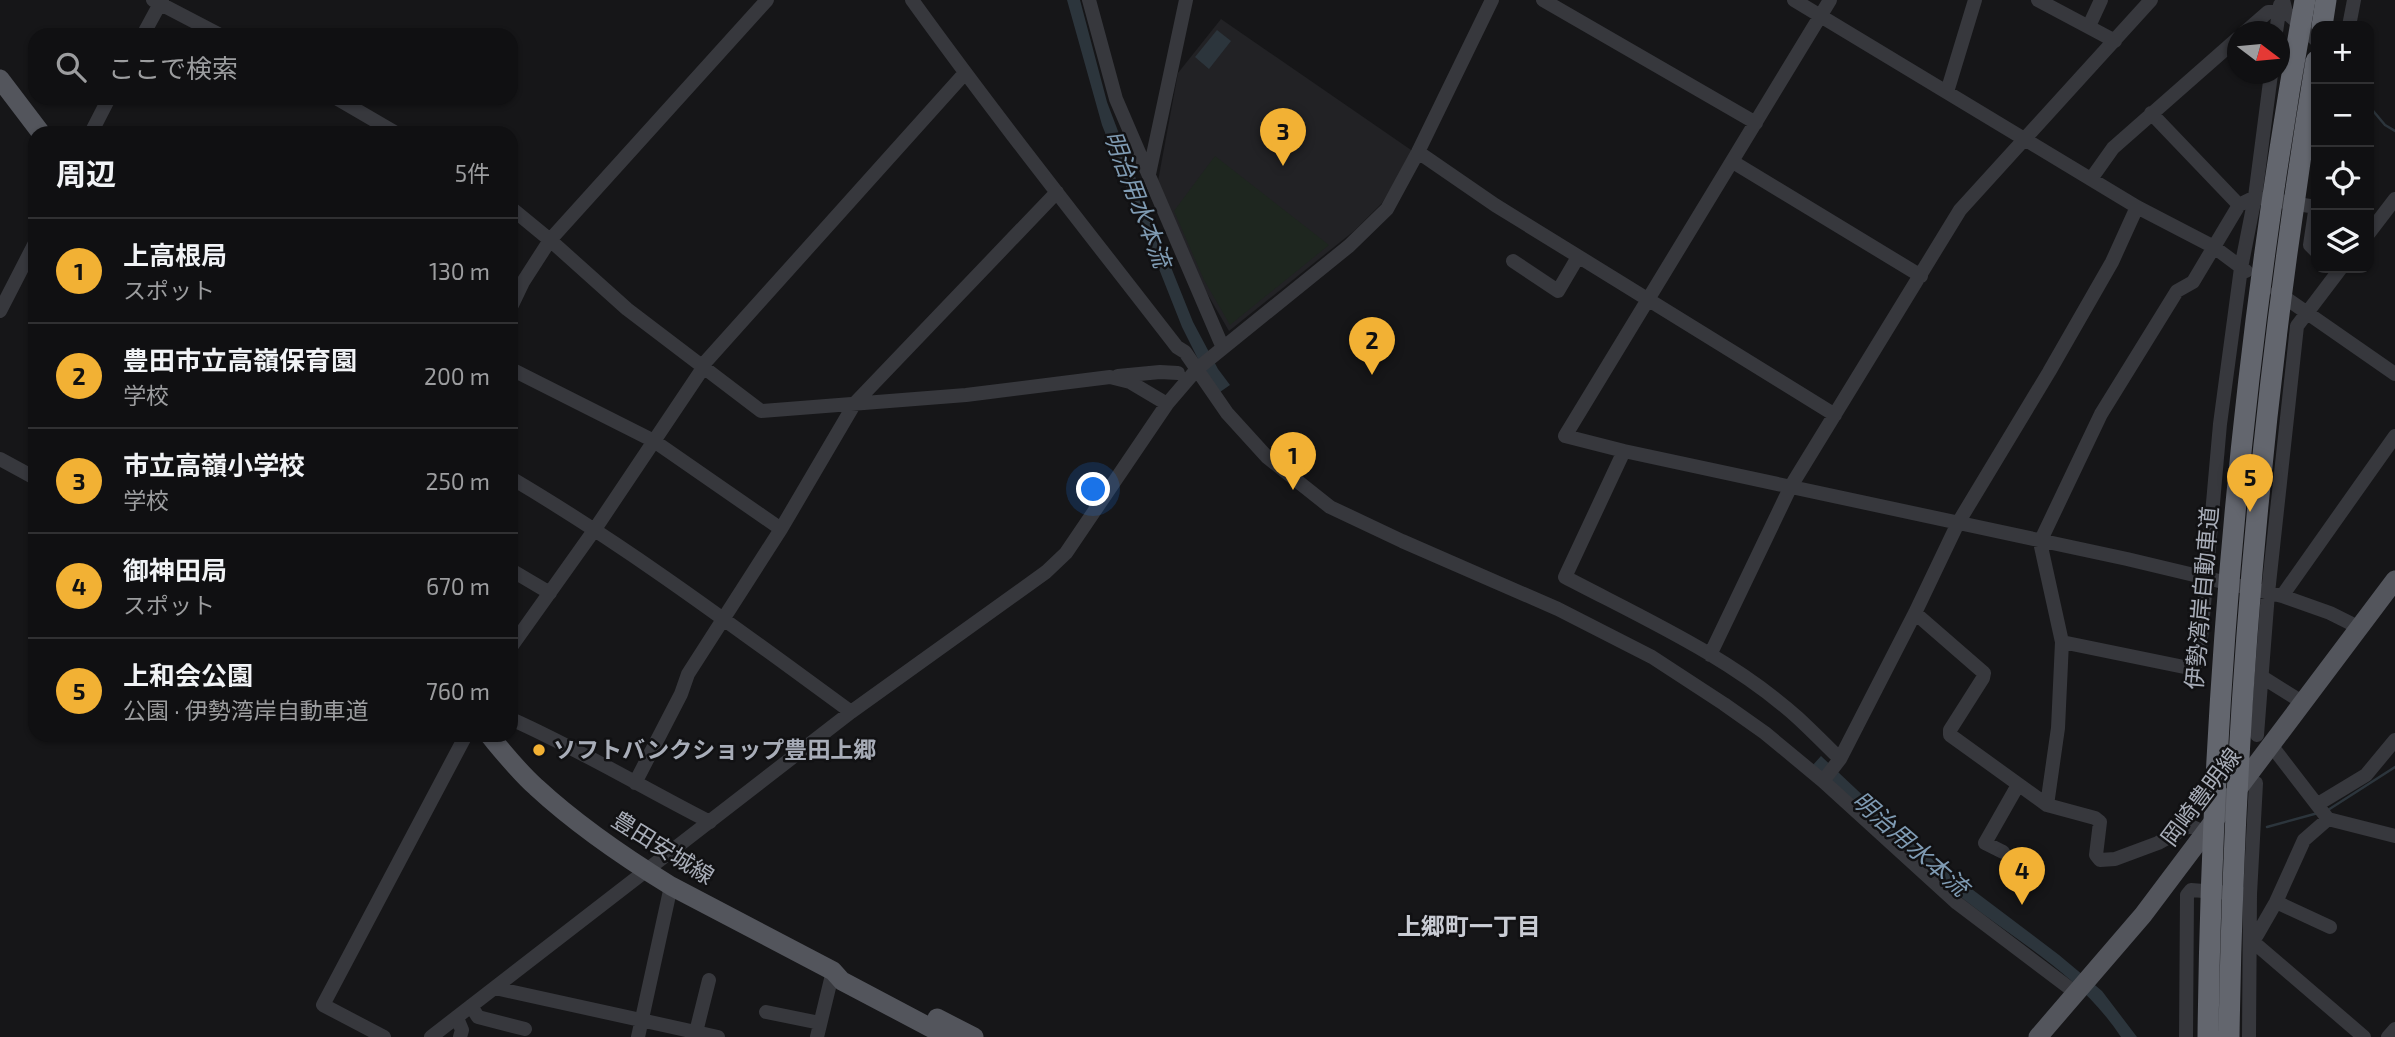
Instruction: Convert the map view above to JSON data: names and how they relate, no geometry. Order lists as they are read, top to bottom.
{
  "streets": {
    "highway": ["伊勢湾岸自動車道"],
    "main road": ["岡崎豊明線", "豊田安城線"]
  },
  "districts": ["上郷町一丁目"],
  "water": ["明治用水本流"],
  "places": ["ソフトバンクショップ豊田上郷"],
  "north": "right",
  "page": {
    "map_buttons": ["+", "−"],
    "search": "ここで検索",
    "pins": [
      "3",
      "2",
      "1",
      "5",
      "4"
    ],
    "heading": ["周辺", "5件"],
    "list": [
      {
        "mark": "1",
        "name": "上高根局",
        "note": "スポット",
        "value": "130 m"
      },
      {
        "mark": "2",
        "name": "豊田市立高嶺保育園",
        "note": "学校",
        "value": "200 m"
      },
      {
        "mark": "3",
        "name": "市立高嶺小学校",
        "note": "学校",
        "value": "250 m"
      },
      {
        "mark": "4",
        "name": "御神田局",
        "note": "スポット",
        "value": "670 m"
      },
      {
        "mark": "5",
        "name": "上和会公園",
        "note": "公園 · 伊勢湾岸自動車道",
        "value": "760 m"
      }
    ]
  }
}
